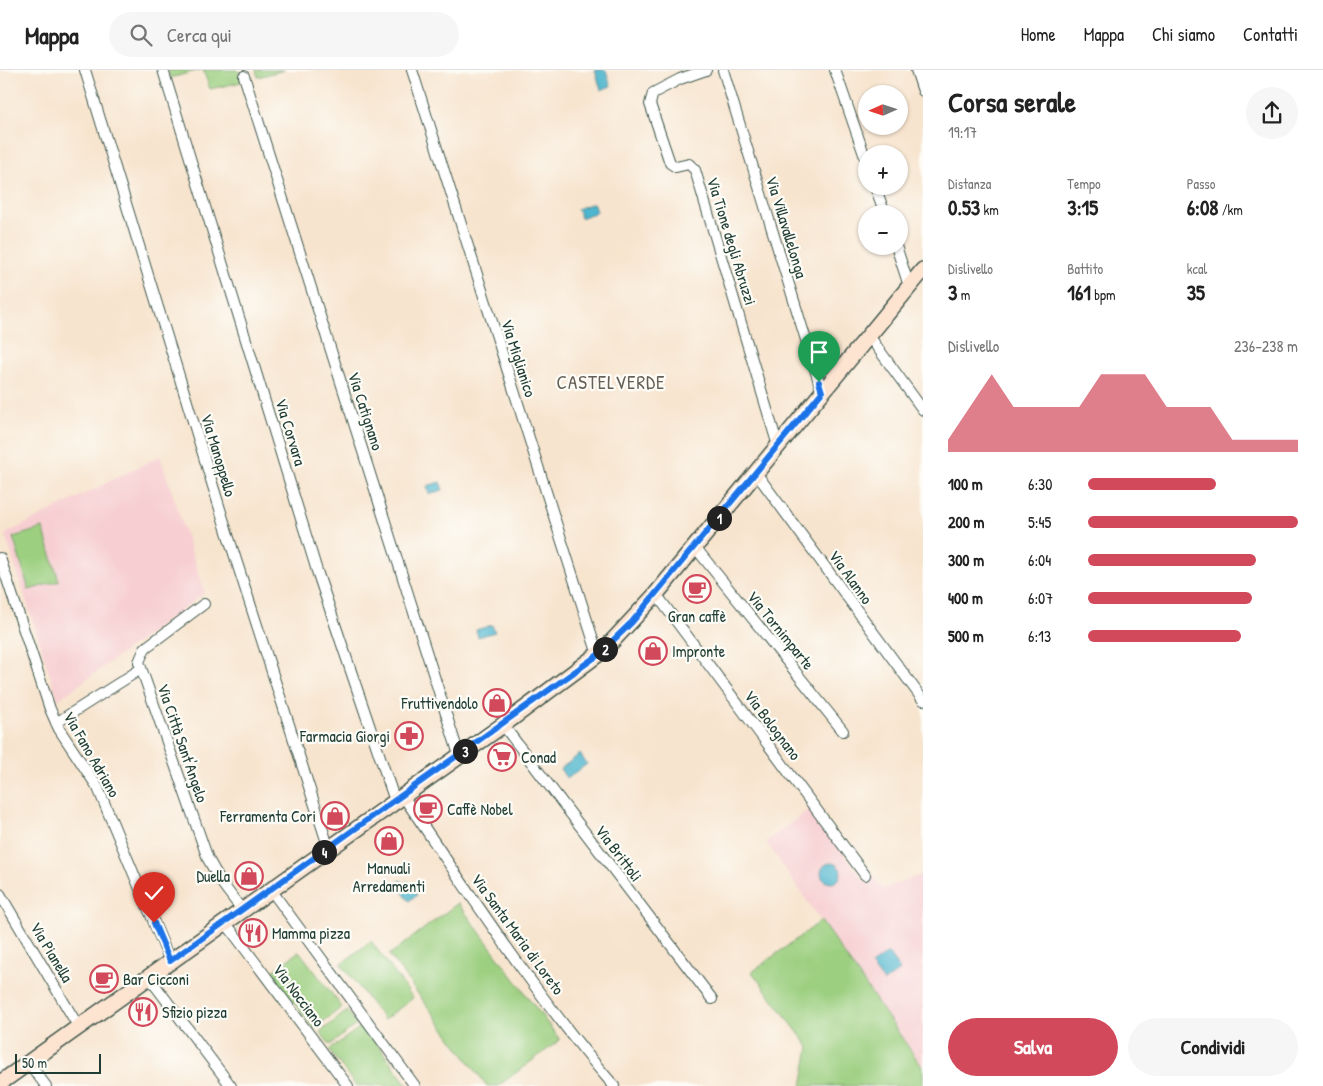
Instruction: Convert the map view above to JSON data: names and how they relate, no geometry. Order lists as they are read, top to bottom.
{
  "streets": {
    "street": [
      "Via Villavallelonga",
      "Via Tione degli Abruzzi",
      "Via Miglianico",
      "Via Catignano",
      "Via Corvara",
      "Via Manoppello",
      "Via Alanno",
      "Via Tornimparte",
      "Via Bolognano",
      "Via Città Sant'Angelo",
      "Via Fano Adriano",
      "Via Brittoli",
      "Via Santa Maria di Loreto",
      "Via Pianella",
      "Via Nocciano"
    ]
  },
  "crossings": [
    ["Via Corvara", "Via Santa Maria di Loreto"]
  ],
  "districts": ["CASTELVERDE"],
  "places": {
    "cafe": ["Gran caffè", "Caffè Nobel", "Bar Cicconi"],
    "shop": [
      "Impronte",
      "Fruttivendolo",
      "Ferramenta Cori",
      "Manuali Arredamenti",
      "Duella"
    ],
    "pharmacy": ["Farmacia Giorgi"],
    "supermarket": ["Conad"],
    "restaurant": ["Mamma pizza", "Sfizio pizza"]
  },
  "scale_bar": "50 m",
  "north": "left",
  "page": {
    "header": "Mappa",
    "search": "Cerca qui",
    "nav": [
      "Home",
      "Mappa",
      "Chi siamo",
      "Contatti"
    ],
    "heading": ["Corsa serale", "19:17"],
    "map_buttons": ["+", "−"],
    "stats": [
      ["Distanza", "0.53 km"],
      ["Tempo", "3:15"],
      ["Passo", "6:08 /km"],
      ["Dislivello", "3 m"],
      ["Battito", "161 bpm"],
      ["kcal", "35"]
    ],
    "chart": ["Dislivello", "236–238 m"],
    "list": [
      {
        "name": "100 m",
        "note": "6:30"
      },
      {
        "name": "200 m",
        "note": "5:45"
      },
      {
        "name": "300 m",
        "note": "6:04"
      },
      {
        "name": "400 m",
        "note": "6:07"
      },
      {
        "name": "500 m",
        "note": "6:13"
      }
    ],
    "pins": [
      "1",
      "2",
      "3",
      "4"
    ],
    "buttons": ["Salva", "Condividi"],
    "scale": "50 m"
  }
}
